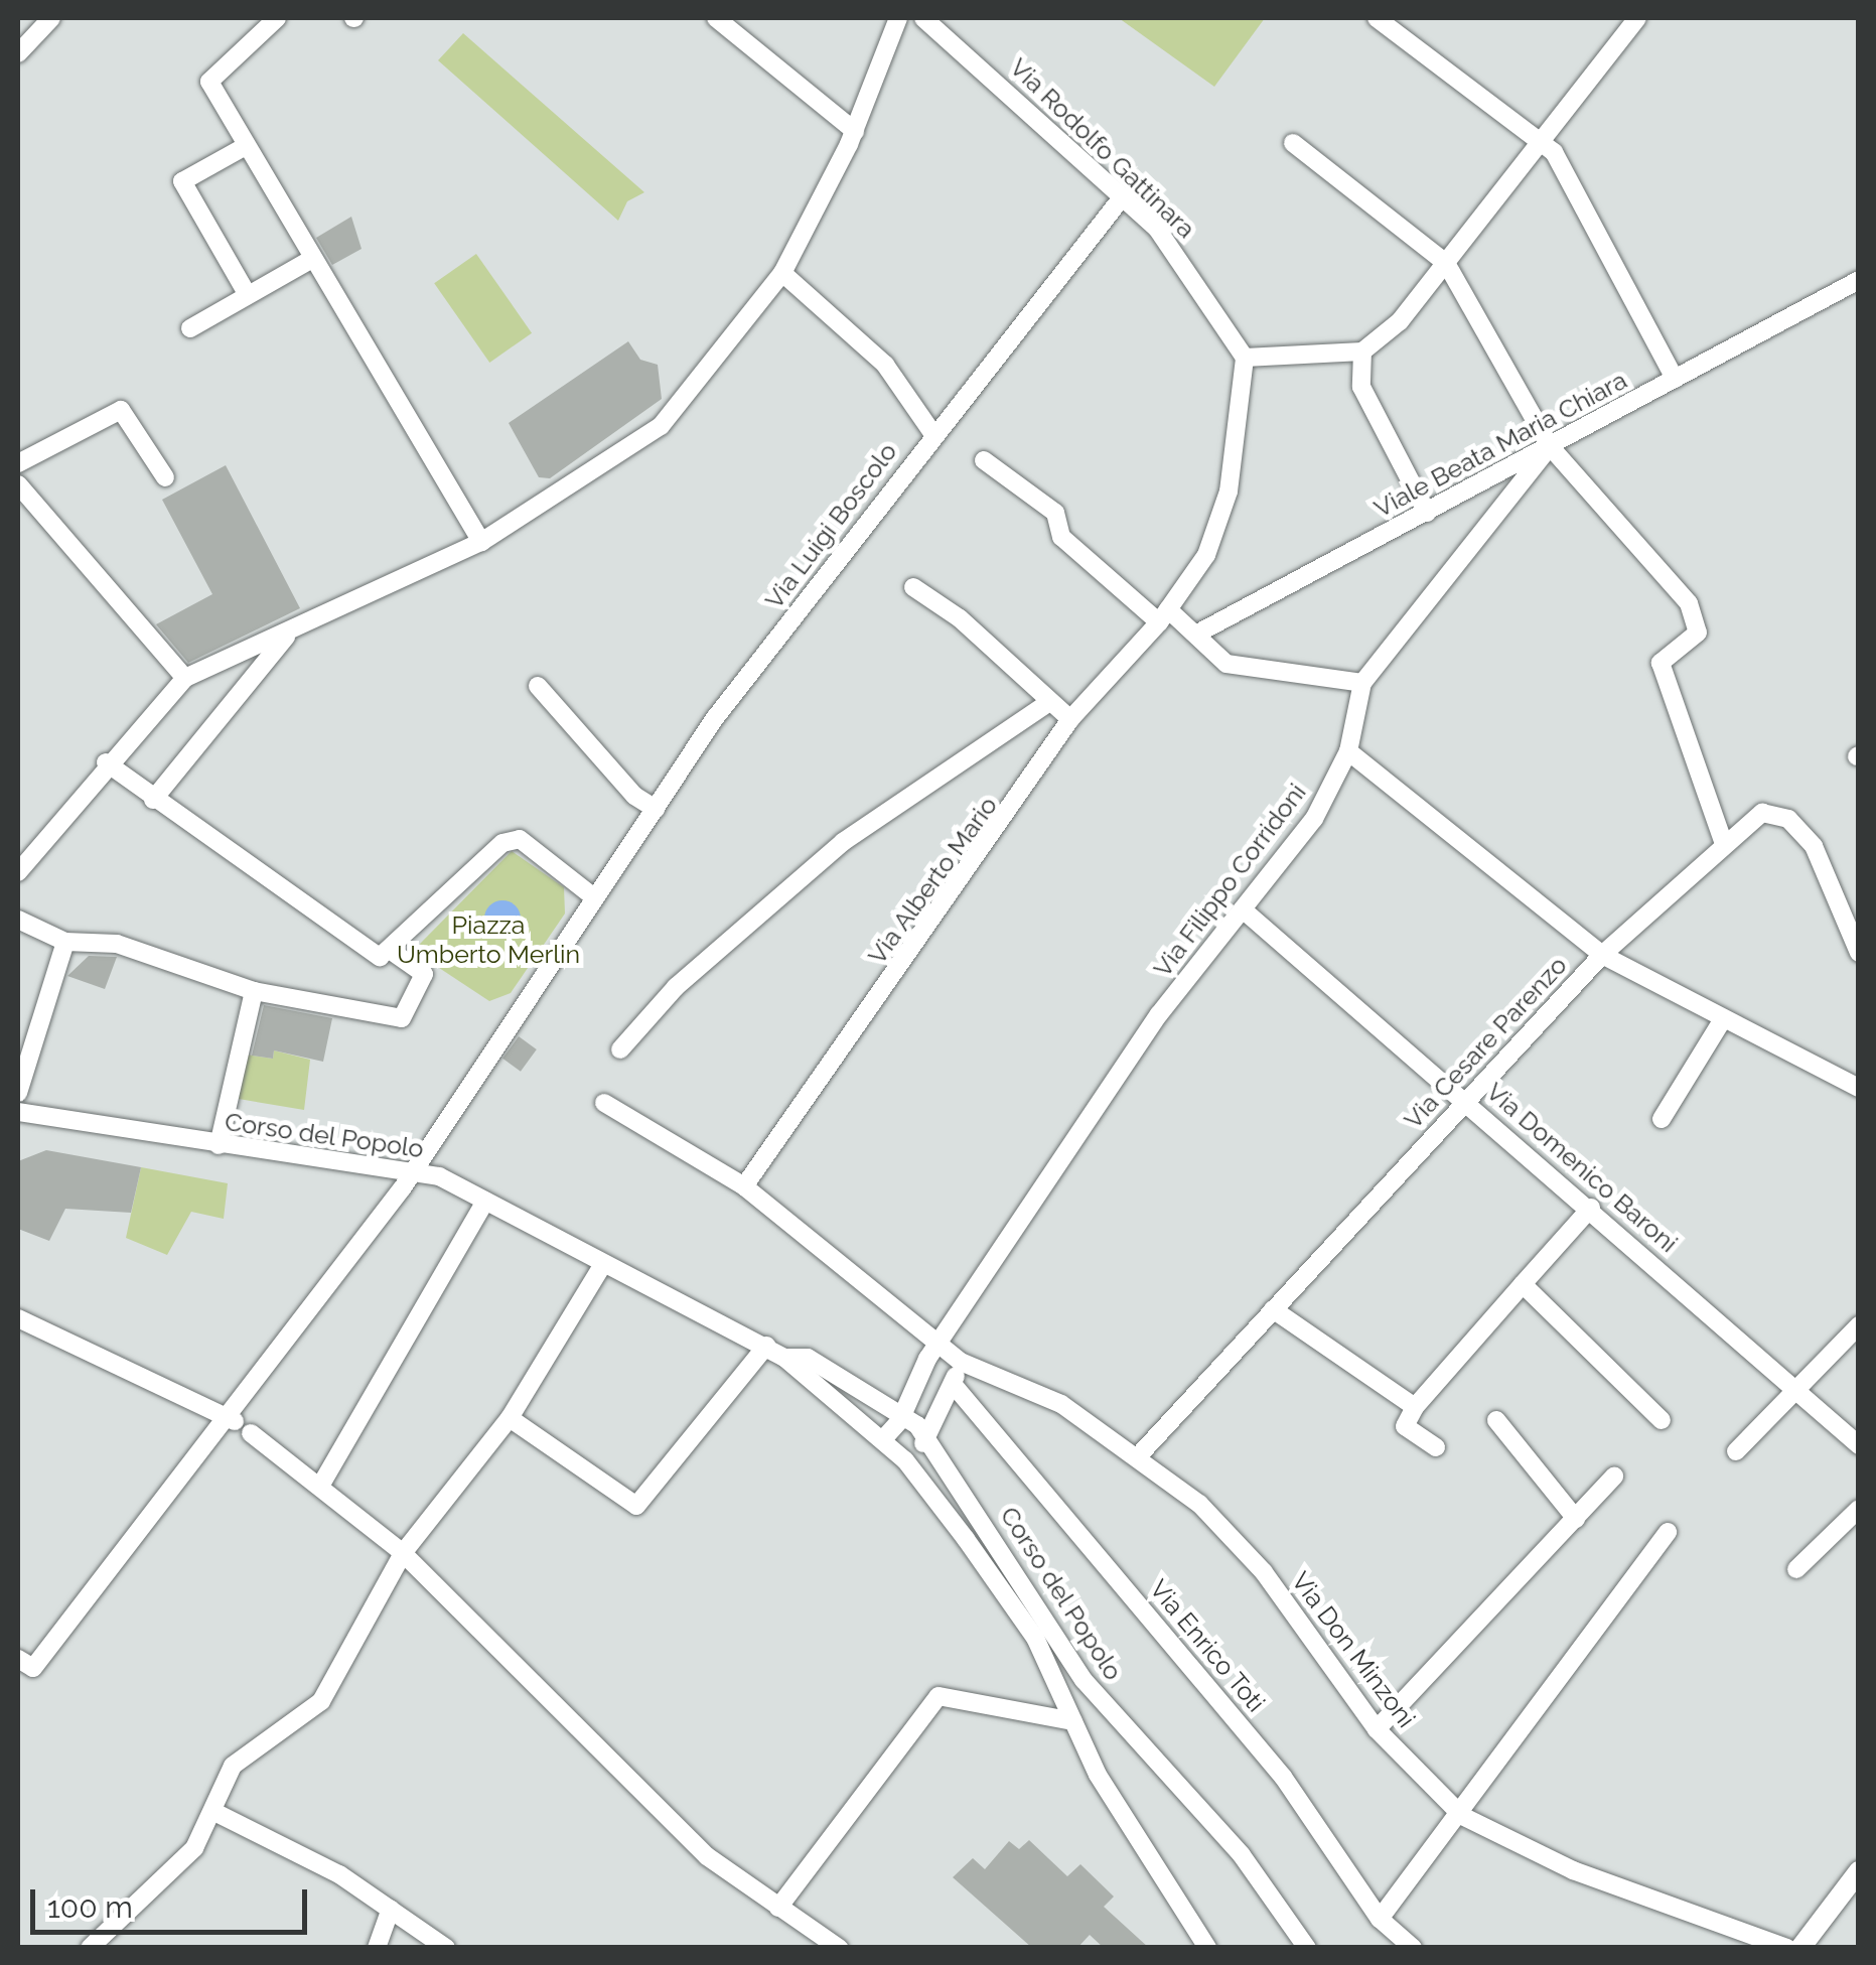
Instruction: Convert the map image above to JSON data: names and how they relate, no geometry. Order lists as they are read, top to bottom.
{
  "streets": {
    "street": [
      "Via Rodolfo Gattinara",
      "Viale Beata Maria Chiara",
      "Via Luigi Boscolo",
      "Via Alberto Mario",
      "Via Filippo Corridoni",
      "Via Cesare Parenzo",
      "Corso del Popolo",
      "Via Domenico Baroni",
      "Via Enrico Toti",
      "Via Don Minzoni"
    ]
  },
  "crossings": [
    ["Via Rodolfo Gattinara", "Via Luigi Boscolo"],
    ["Viale Beata Maria Chiara", "Via Filippo Corridoni"],
    ["Via Alberto Mario", "Via Don Minzoni"],
    ["Via Filippo Corridoni", "Corso del Popolo"],
    ["Via Filippo Corridoni", "Via Domenico Baroni"],
    ["Via Filippo Corridoni", "Via Don Minzoni"],
    ["Via Cesare Parenzo", "Via Domenico Baroni"],
    ["Via Cesare Parenzo", "Via Don Minzoni"]
  ],
  "parks": ["Piazza Umberto Merlin"],
  "scale_bar": "100 m"
}
